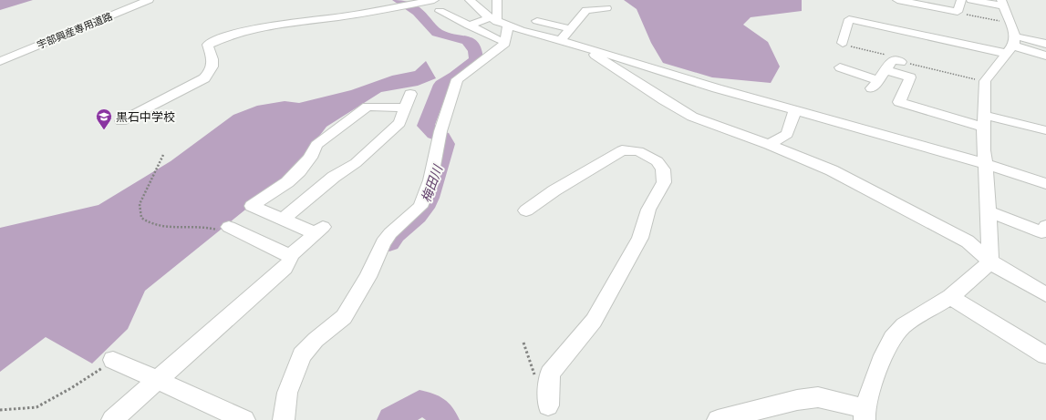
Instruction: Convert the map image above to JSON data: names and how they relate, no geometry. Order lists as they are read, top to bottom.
{
  "streets": {
    "street": ["宇部興産専用道路"]
  },
  "water": ["梅田川"],
  "places": {
    "school or university": ["黒石中学校"]
  }
}
